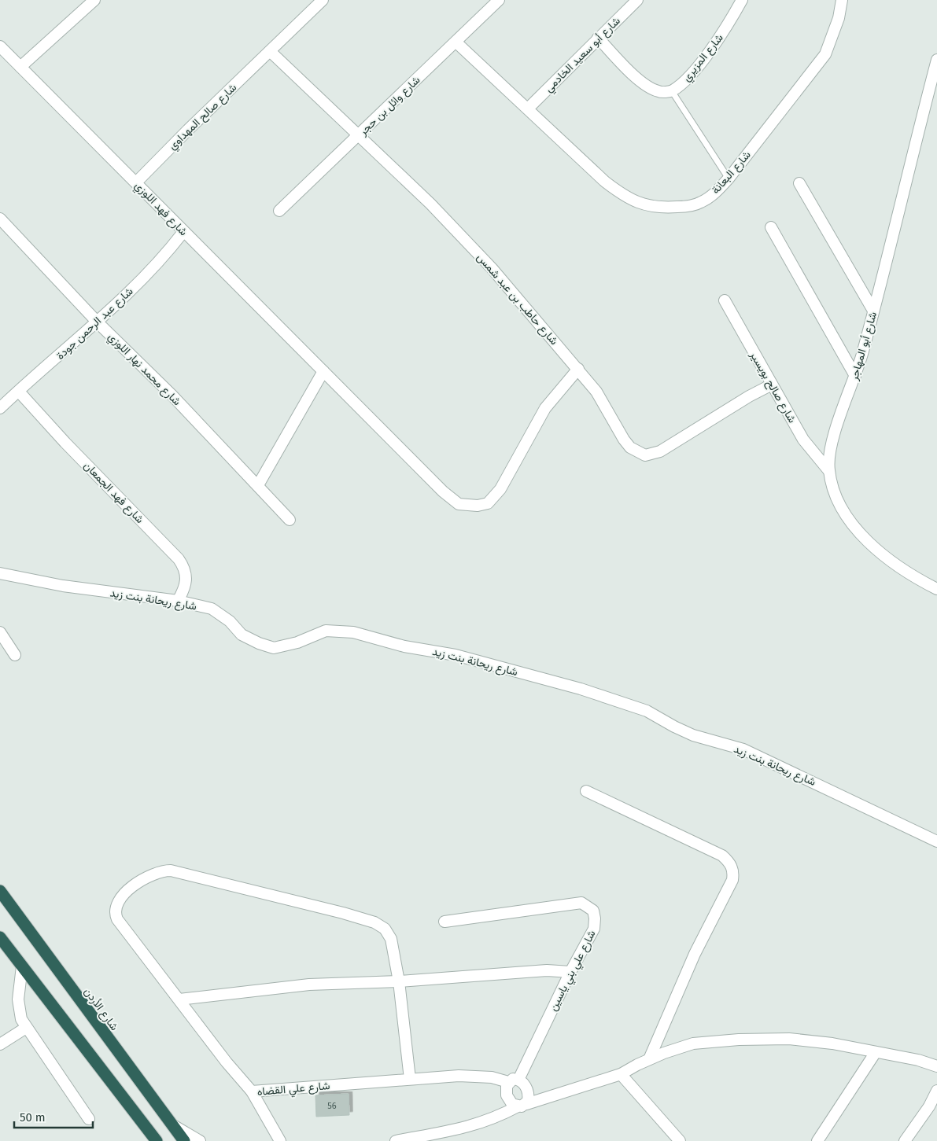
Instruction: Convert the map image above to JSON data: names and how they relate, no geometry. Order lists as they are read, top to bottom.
{
  "streets": {
    "highway": ["شارع الأردن"],
    "street": [
      "شارع أبو سعيد الخادمي",
      "شارع المزيري",
      "شارع وائل بن حجر",
      "شارع صالح المهداوي",
      "شارع البعانة",
      "شارع فهد اللوزي",
      "شارع حاطب بن عبد شمس",
      "شارع عبد الرحمن جودة",
      "شارع أبو المهاجر",
      "شارع محمد نهار اللوزي",
      "شارع صالح بويسير",
      "شارع فهد الجمعان",
      "شارع ريحانة بنت زيد",
      "شارع علي بني ياسين",
      "شارع علي القضاه"
    ]
  },
  "crossings": [
    ["شارع أبو سعيد الخادمي", "شارع البعانة"],
    ["شارع وائل بن حجر", "شارع البعانة"],
    ["شارع وائل بن حجر", "شارع حاطب بن عبد شمس"],
    ["شارع صالح المهداوي", "شارع فهد اللوزي"],
    ["شارع صالح المهداوي", "شارع حاطب بن عبد شمس"],
    ["شارع فهد اللوزي", "شارع حاطب بن عبد شمس"],
    ["شارع فهد اللوزي", "شارع عبد الرحمن جودة"],
    ["شارع حاطب بن عبد شمس", "شارع صالح بويسير"],
    ["شارع عبد الرحمن جودة", "شارع محمد نهار اللوزي"],
    ["شارع عبد الرحمن جودة", "شارع فهد الجمعان"],
    ["شارع أبو المهاجر", "شارع صالح بويسير"],
    ["شارع فهد الجمعان", "شارع ريحانة بنت زيد"],
    ["شارع علي بني ياسين", "شارع علي القضاه"]
  ],
  "house_numbers": ["56"],
  "scale_bar": "50 m"
}
